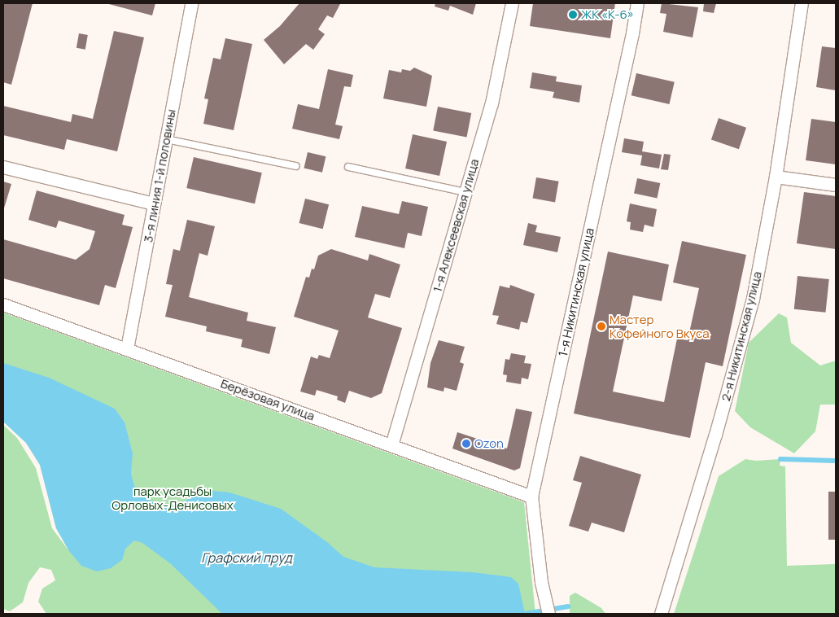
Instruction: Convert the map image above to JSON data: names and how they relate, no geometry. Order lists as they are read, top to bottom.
{
  "streets": {
    "street": [
      "3-я линия 1-й половины",
      "1-я Алексеевская улица",
      "1-я Никитинская улица",
      "2-я Никитинская улица",
      "Берёзовая улица"
    ]
  },
  "crossings": [
    ["3-я линия 1-й половины", "Берёзовая улица"],
    ["1-я Алексеевская улица", "Берёзовая улица"],
    ["1-я Никитинская улица", "Берёзовая улица"]
  ],
  "water": ["Графский пруд"],
  "parks": ["парк усадьбы Орловых-Денисовых"],
  "places": ["ЖК «К-6»", "Мастер Кофейного Вкуса", "Ozon"]
}
